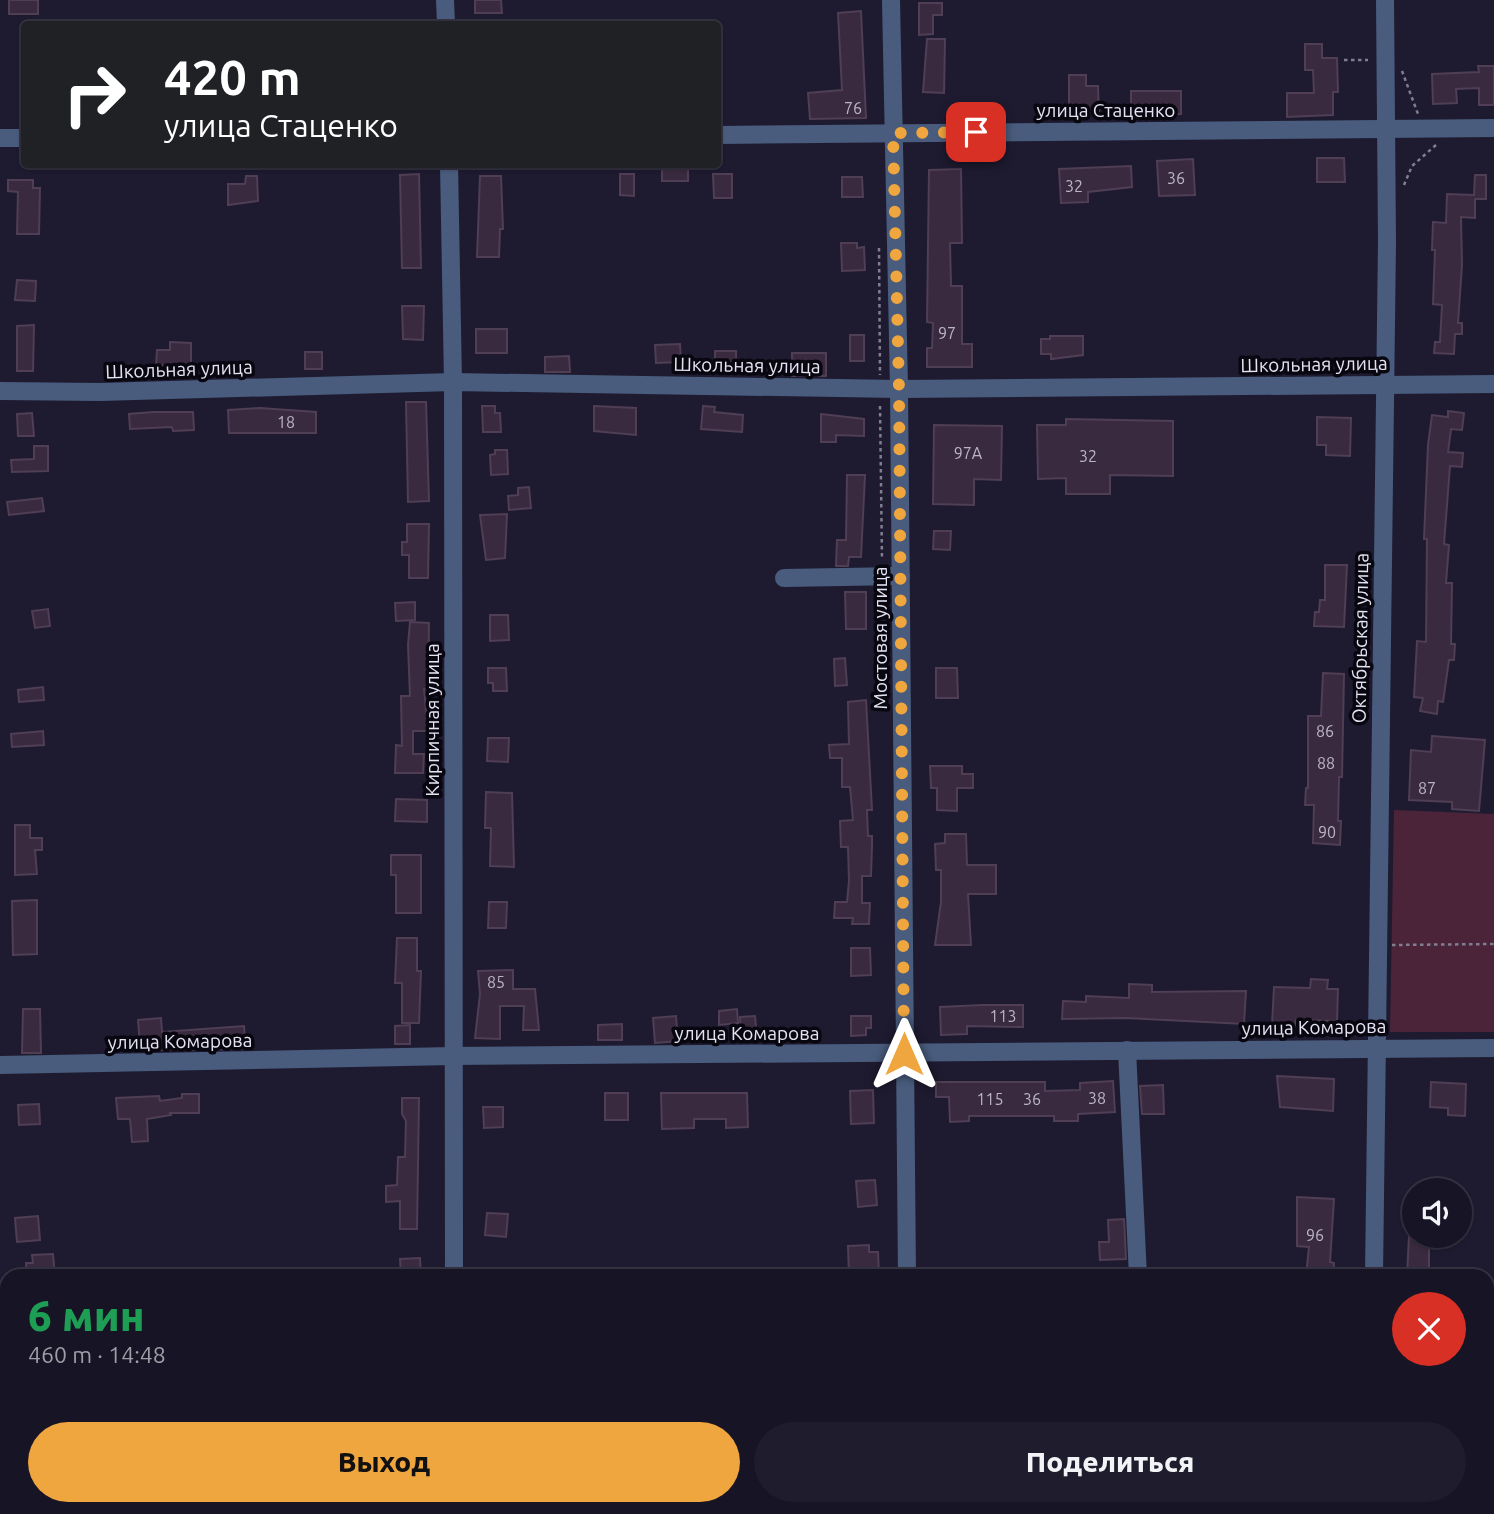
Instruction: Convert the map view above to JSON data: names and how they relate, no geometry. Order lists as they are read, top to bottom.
{
  "streets": {
    "street": [
      "улица Стаценко",
      "Школьная улица",
      "Мостовая улица",
      "Октябрьская улица",
      "Кирпичная улица",
      "улица Комарова"
    ]
  },
  "crossings": [
    ["улица Стаценко", "Мостовая улица"],
    ["улица Стаценко", "Октябрьская улица"],
    ["Школьная улица", "Мостовая улица"],
    ["Школьная улица", "Октябрьская улица"],
    ["Школьная улица", "Кирпичная улица"],
    ["Мостовая улица", "улица Комарова"],
    ["Октябрьская улица", "улица Комарова"],
    ["Кирпичная улица", "улица Комарова"]
  ],
  "house_numbers": [
    "76",
    "36",
    "32",
    "97",
    "18",
    "97А",
    "32",
    "86",
    "88",
    "87",
    "90",
    "85",
    "113",
    "38",
    "115",
    "36",
    "96"
  ],
  "page": {
    "turn": ["420 m", "улица Стаценко"],
    "heading": ["6 мин", "460 m · 14:48"],
    "buttons": ["Выход", "Поделиться"]
  }
}
